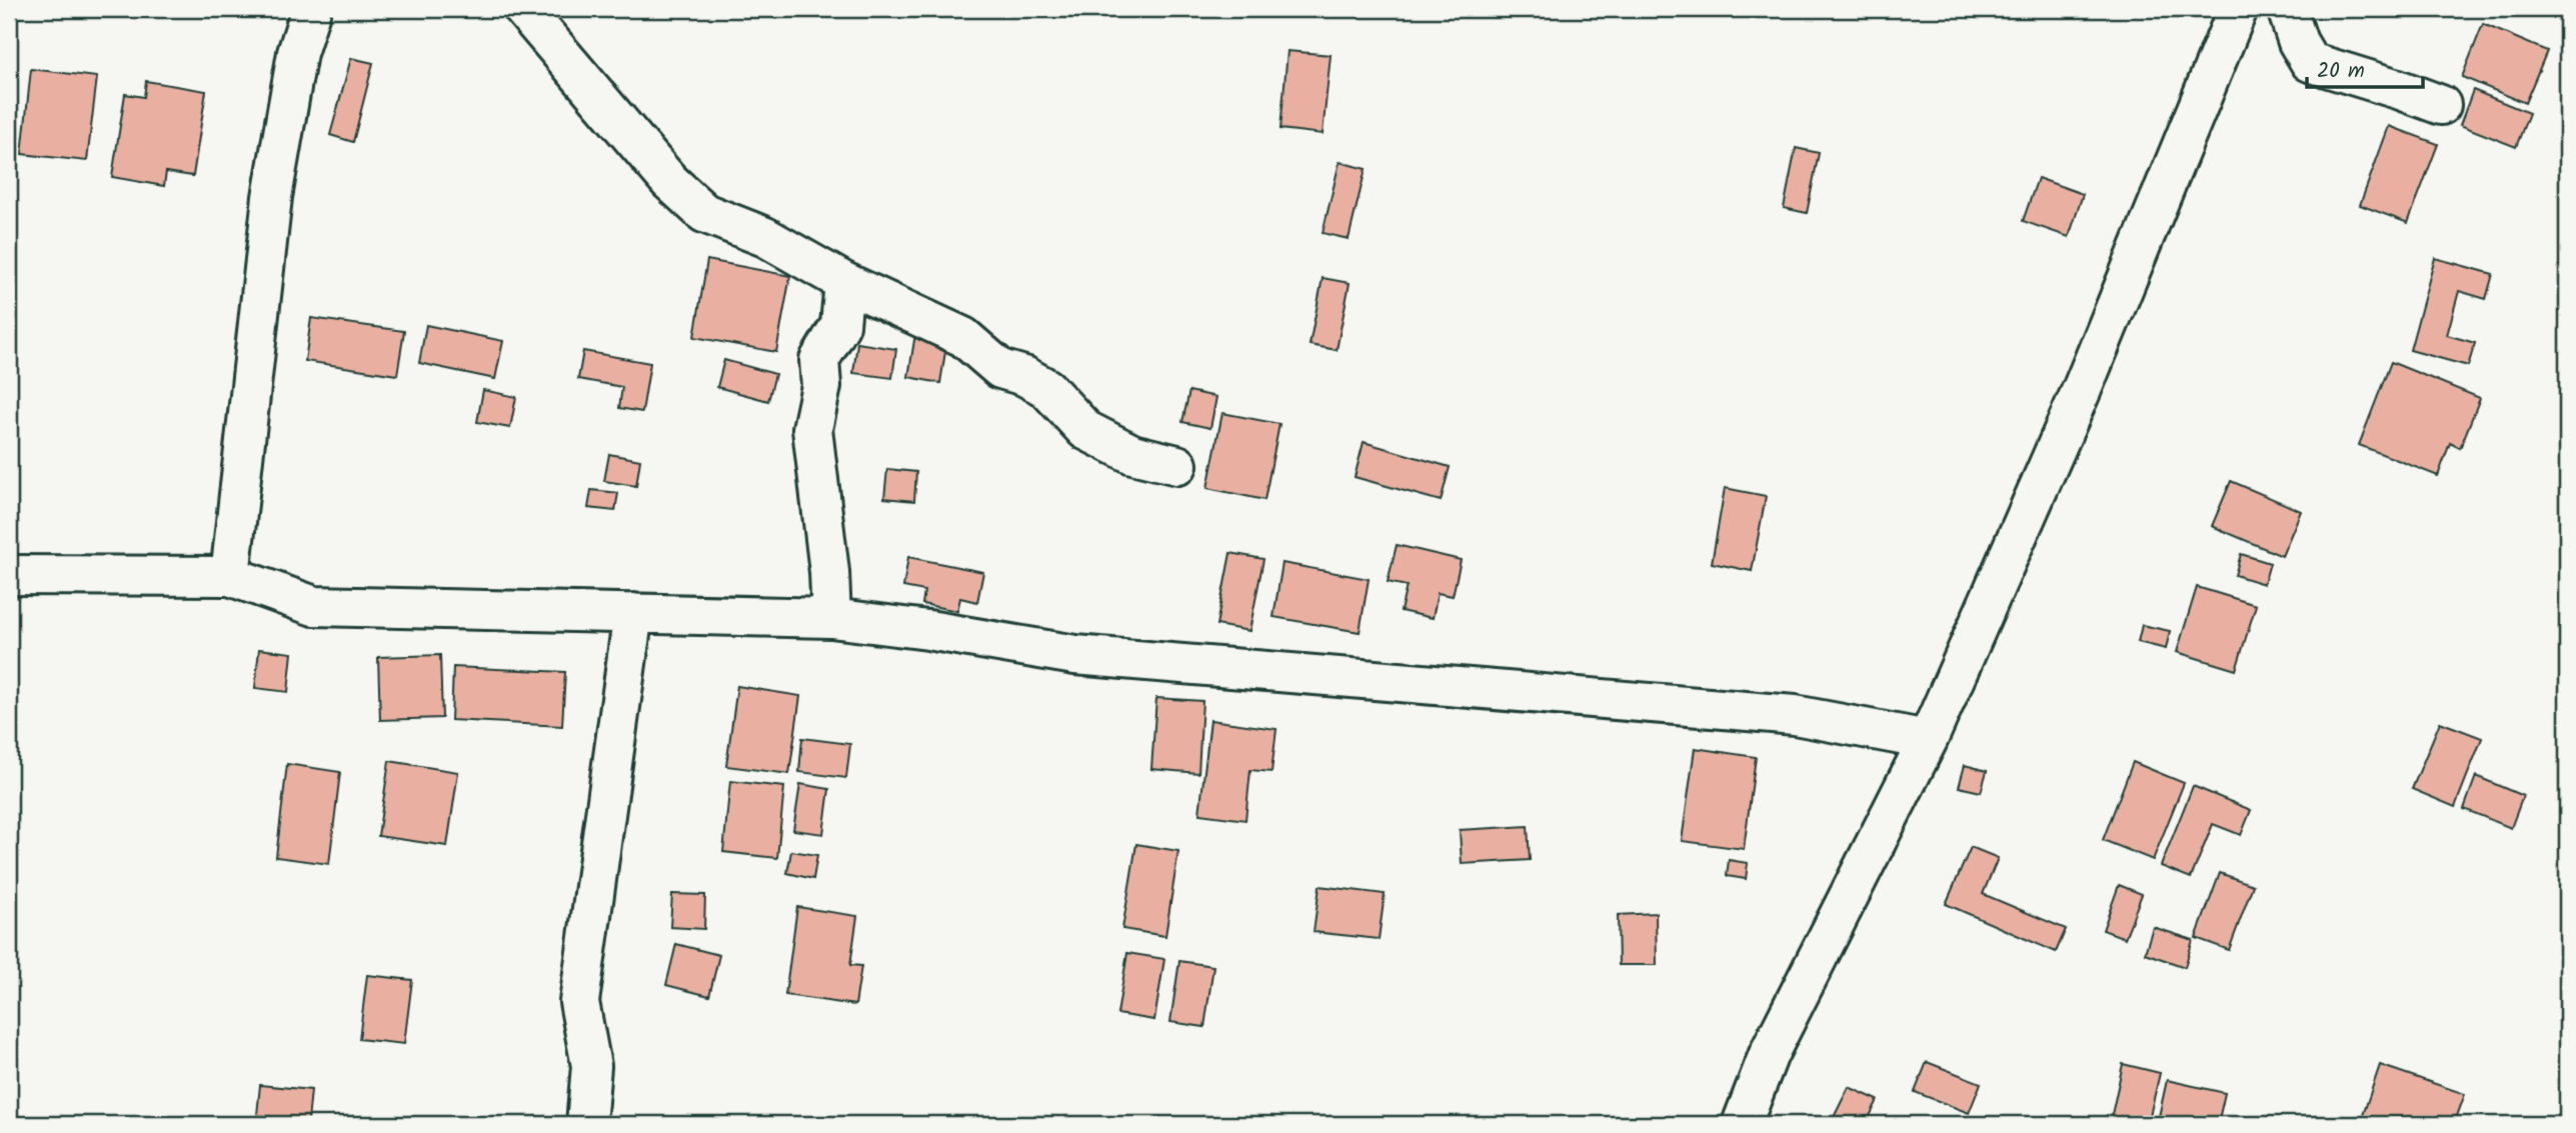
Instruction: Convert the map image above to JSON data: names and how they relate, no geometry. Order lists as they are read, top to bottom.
{
  "scale_bar": "20 m"
}
